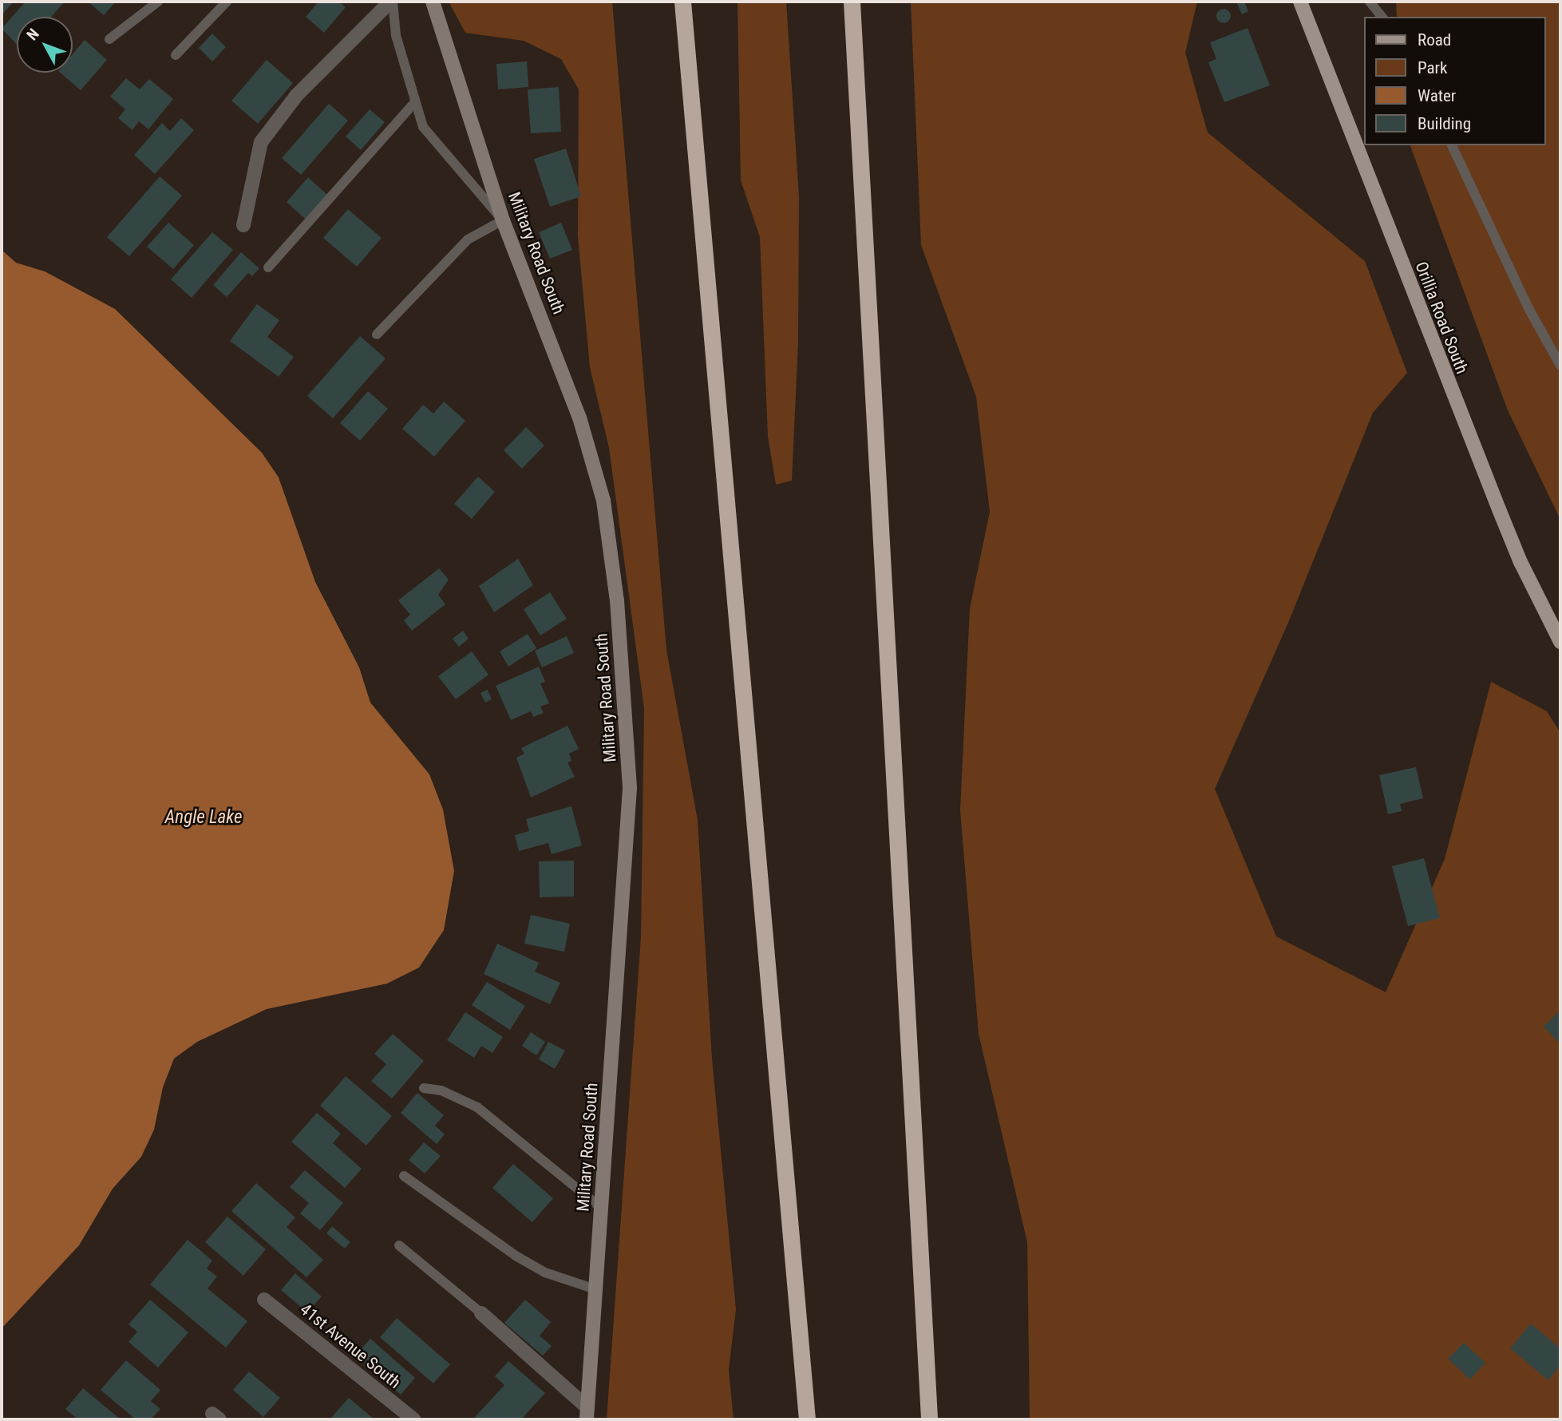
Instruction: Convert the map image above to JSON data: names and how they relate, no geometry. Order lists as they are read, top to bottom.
{
  "streets": {
    "main road": ["Military Road South", "Orillia Road South"],
    "street": ["41st Avenue South"]
  },
  "water": ["Angle Lake"],
  "legend": [
    "Road",
    "Park",
    "Water",
    "Building"
  ],
  "north": "top left"
}
